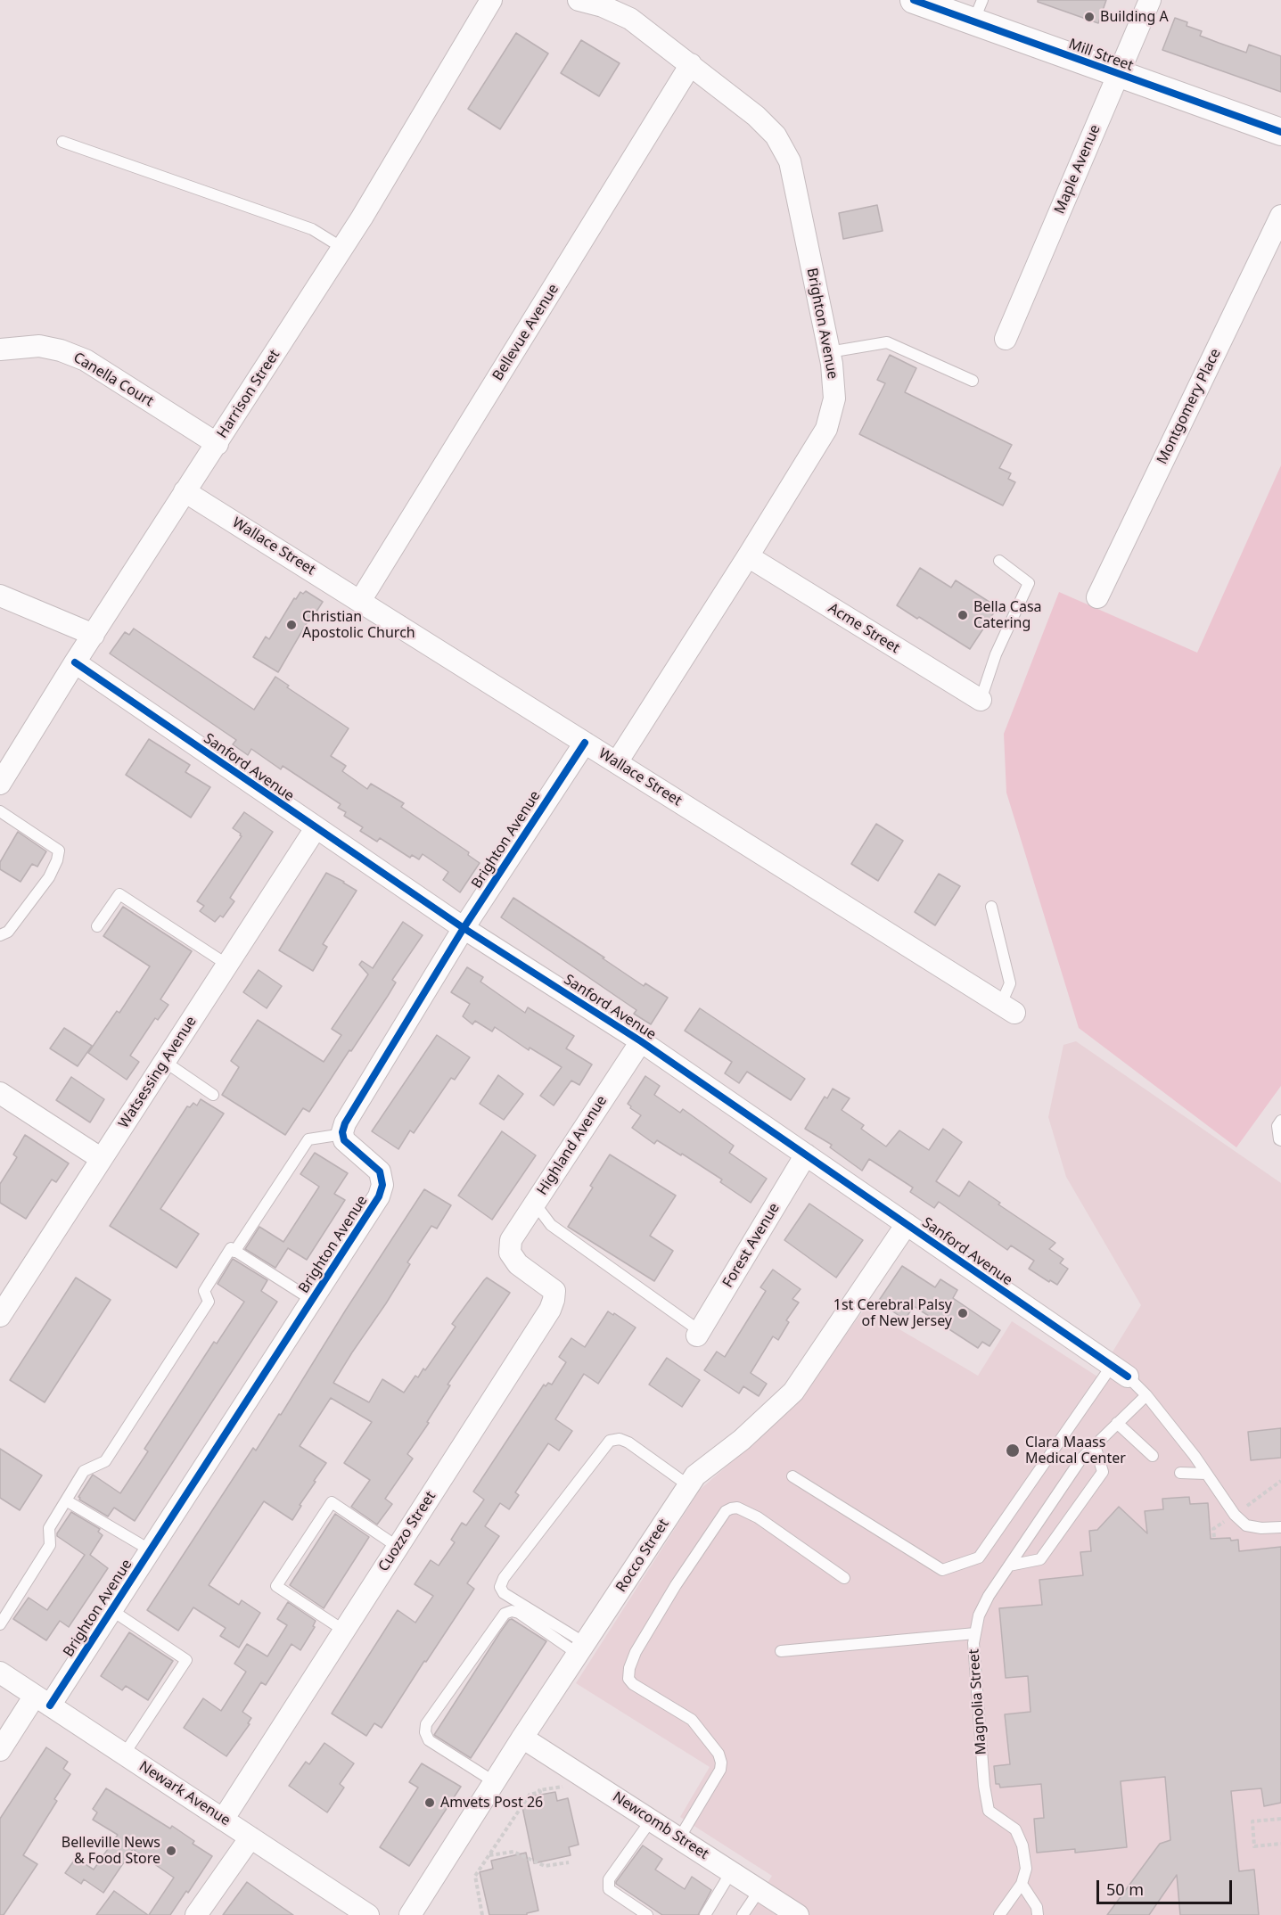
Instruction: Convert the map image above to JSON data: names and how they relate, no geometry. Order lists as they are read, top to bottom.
{
  "streets": {
    "street": [
      "Mill Street",
      "Maple Avenue",
      "Brighton Avenue",
      "Bellevue Avenue",
      "Canella Court",
      "Harrison Street",
      "Montgomery Place",
      "Wallace Street",
      "Acme Street",
      "Sanford Avenue",
      "Watsessing Avenue",
      "Highland Avenue",
      "Forest Avenue",
      "Cuozzo Street",
      "Rocco Street",
      "Newark Avenue",
      "Newcomb Street"
    ],
    "lane": ["Magnolia Street"]
  },
  "crossings": [
    ["Mill Street", "Maple Avenue"],
    ["Brighton Avenue", "Bellevue Avenue"],
    ["Brighton Avenue", "Wallace Street"],
    ["Brighton Avenue", "Acme Street"],
    ["Brighton Avenue", "Sanford Avenue"],
    ["Brighton Avenue", "Newark Avenue"],
    ["Bellevue Avenue", "Wallace Street"],
    ["Canella Court", "Harrison Street"],
    ["Harrison Street", "Wallace Street"],
    ["Harrison Street", "Sanford Avenue"],
    ["Sanford Avenue", "Watsessing Avenue"],
    ["Sanford Avenue", "Highland Avenue"],
    ["Sanford Avenue", "Forest Avenue"],
    ["Sanford Avenue", "Rocco Street"],
    ["Highland Avenue", "Cuozzo Street"],
    ["Cuozzo Street", "Newark Avenue"],
    ["Rocco Street", "Newcomb Street"]
  ],
  "places": [
    "Building A",
    "Bella Casa Catering",
    "Christian Apostolic Church",
    "1st Cerebral Palsy of New Jersey",
    "Clara Maass Medical Center",
    "Amvets Post 26",
    "Belleville News & Food Store"
  ],
  "scale_bar": "50 m"
}
